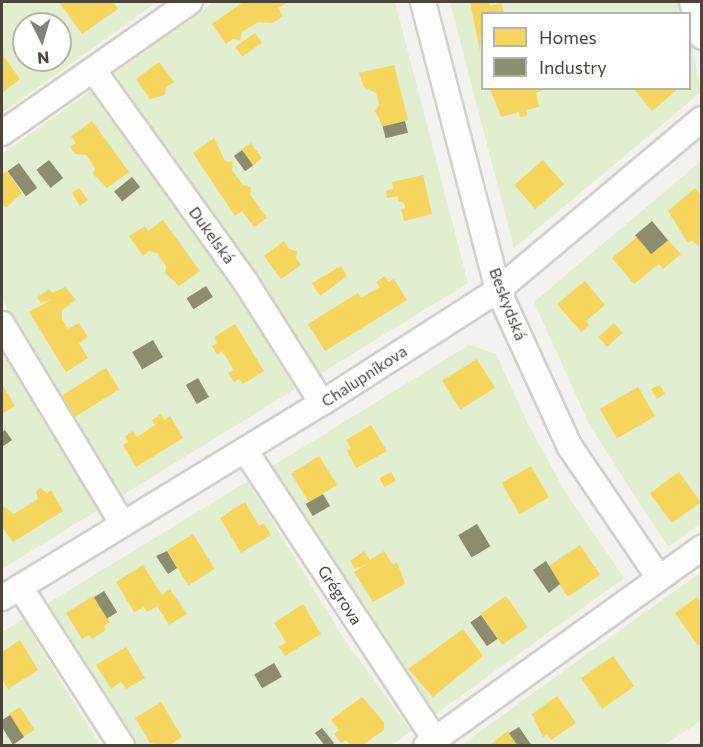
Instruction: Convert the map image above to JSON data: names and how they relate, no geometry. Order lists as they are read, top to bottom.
{
  "streets": {
    "street": [
      "Dukelská",
      "Beskydská",
      "Chalupníkova",
      "Grégrova"
    ]
  },
  "crossings": [
    ["Dukelská", "Chalupníkova"],
    ["Beskydská", "Chalupníkova"],
    ["Chalupníkova", "Grégrova"]
  ],
  "legend": ["Homes", "Industry"],
  "north": "bottom"
}
